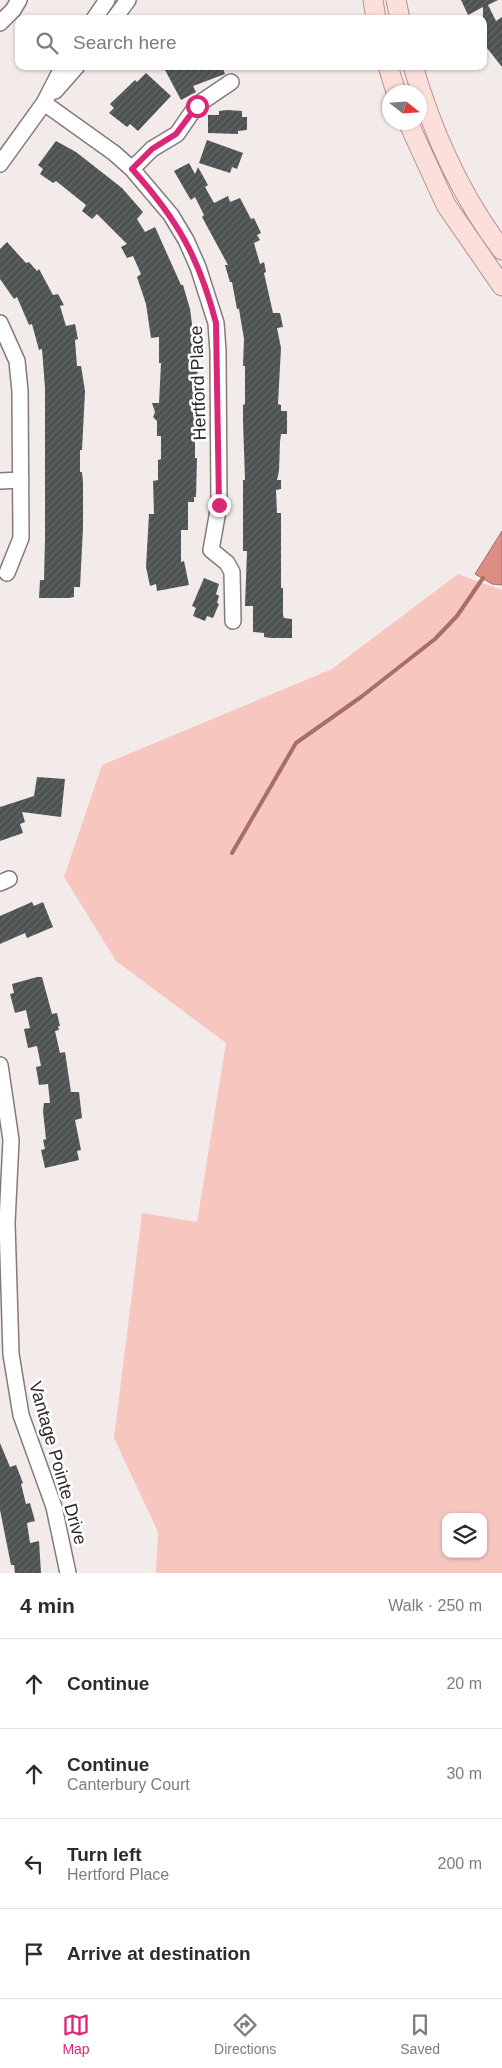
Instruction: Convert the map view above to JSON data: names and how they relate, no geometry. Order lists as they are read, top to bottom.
{
  "streets": {
    "street": ["Hertford Place", "Vantage Pointe Drive"]
  },
  "north": "right",
  "page": {
    "search": "Search here",
    "heading": ["4 min", "Walk · 250 m"],
    "list": [
      ["Continue", "20 m"],
      ["Continue", "Canterbury Court", "30 m"],
      ["Turn left", "Hertford Place", "200 m"],
      "Arrive at destination"
    ],
    "nav": ["Map", "Directions", "Saved"]
  }
}
